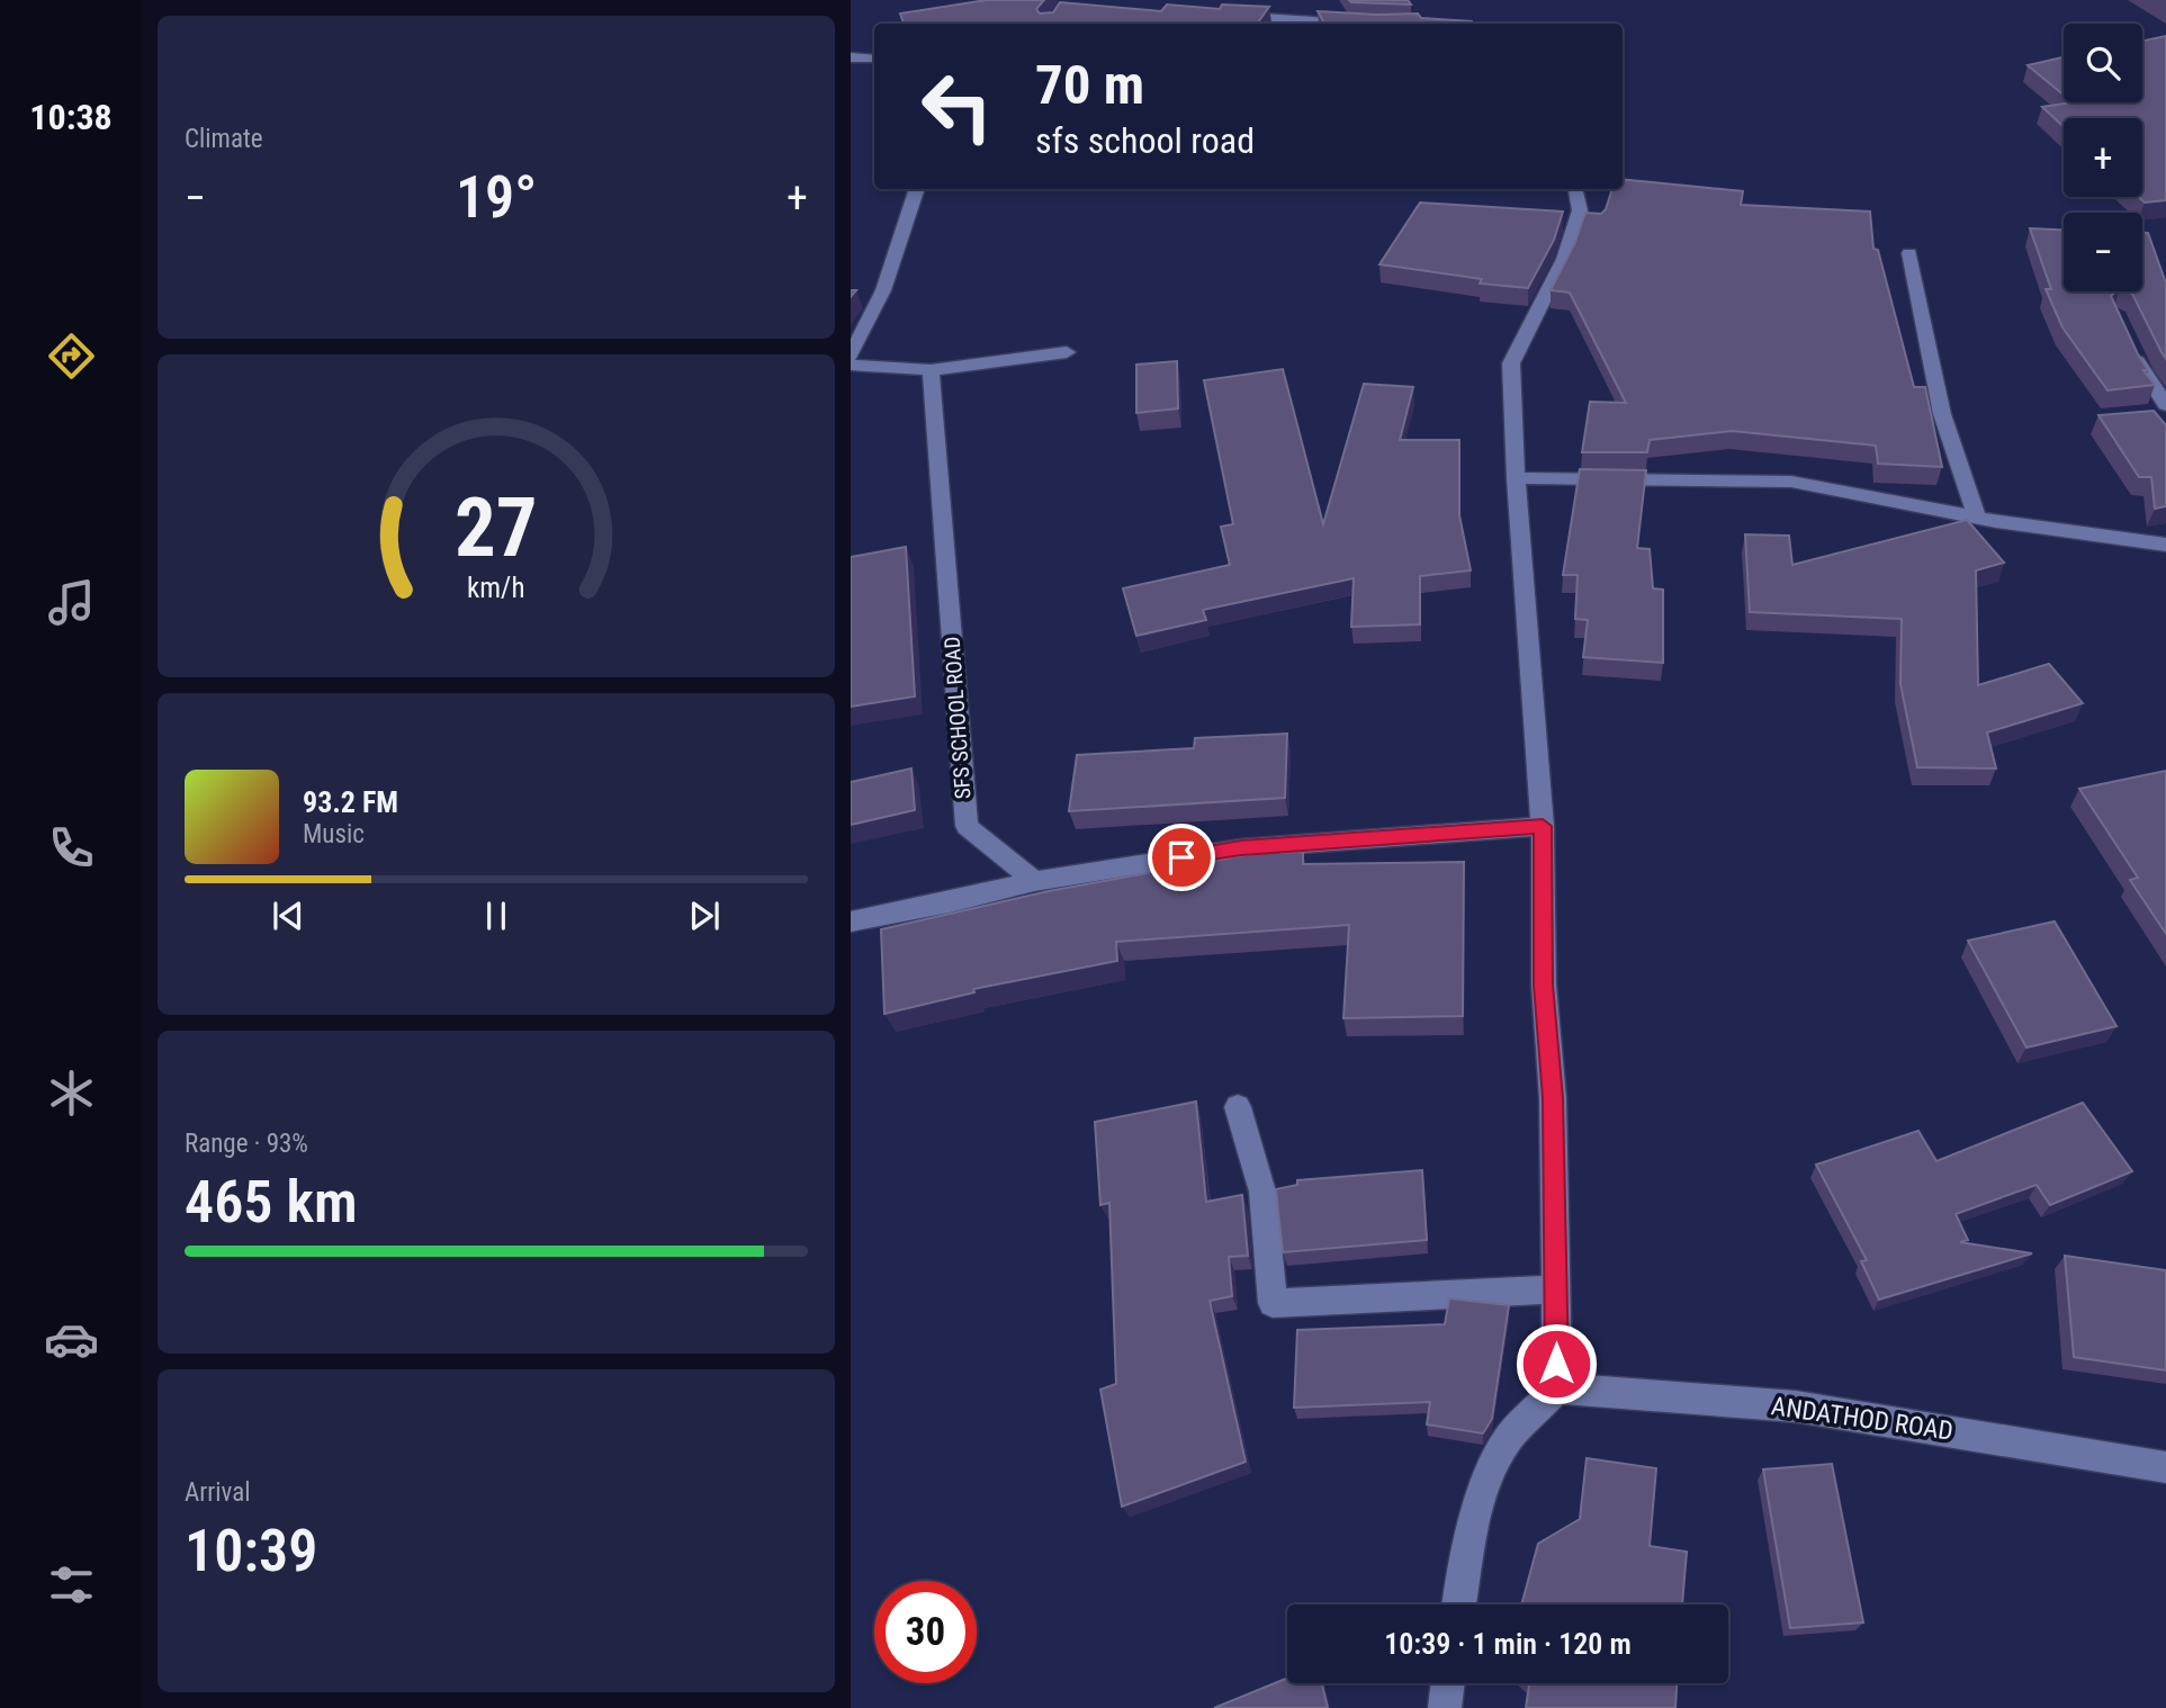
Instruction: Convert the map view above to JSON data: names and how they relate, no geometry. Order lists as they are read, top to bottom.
{
  "streets": {
    "street": ["SFS SCHOOL ROAD", "ANDATHOD ROAD"]
  },
  "page": {
    "tabs": "10:38",
    "tile": [
      "Climate",
      ["Range · 93%", "465 km"],
      ["Arrival", "10:39"]
    ],
    "map_buttons": ["+", "−"],
    "turn": ["70 m", "sfs school road"],
    "heat": ["−", "19°", "+"],
    "song": ["93.2 FM", "Music"],
    "limit": "30",
    "trip": "10:39 · 1 min · 120 m",
    "gauge": ["27", "km/h"]
  }
}
